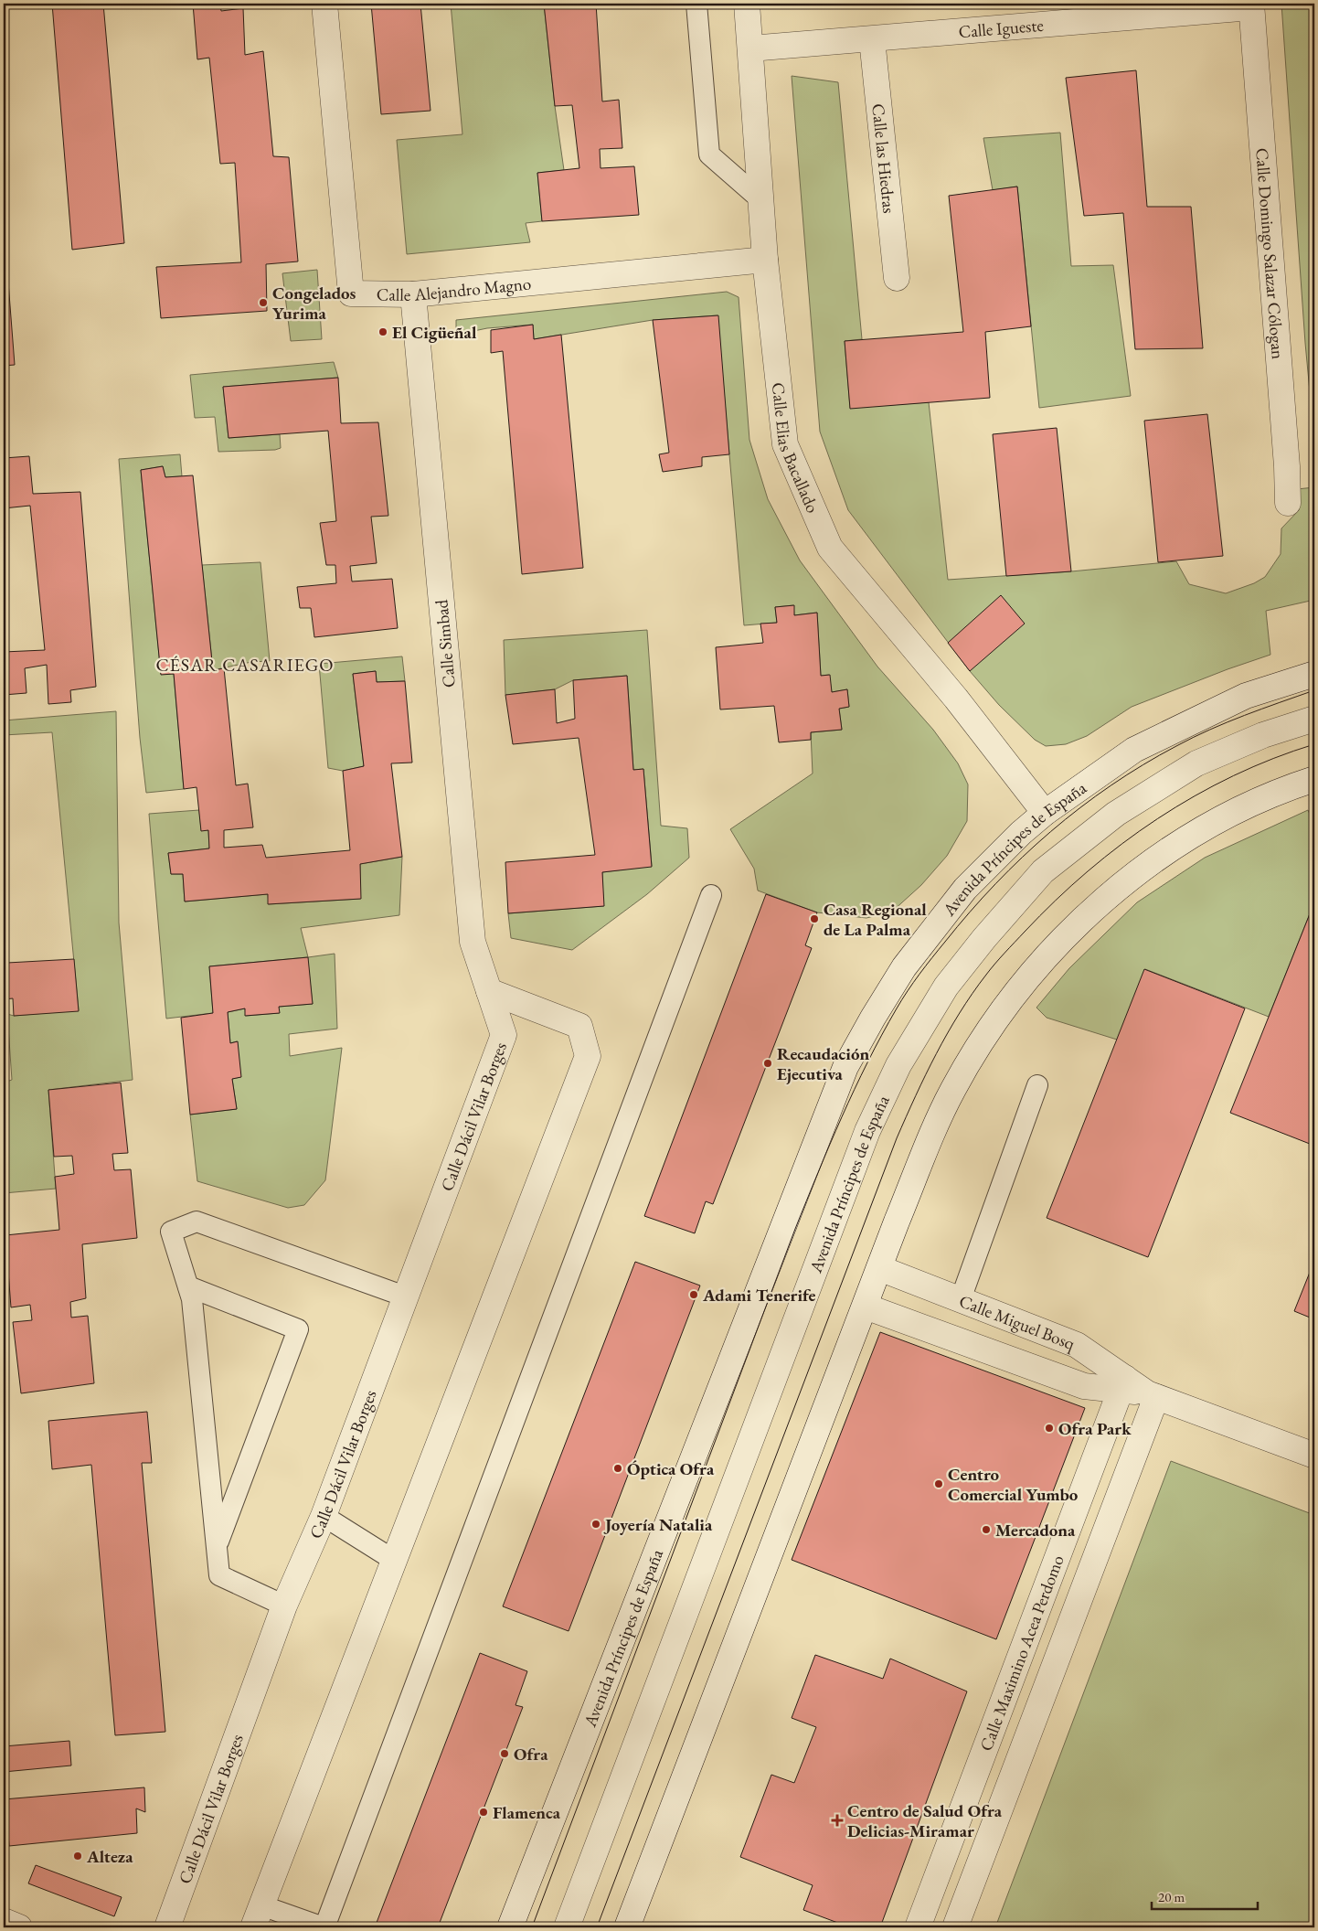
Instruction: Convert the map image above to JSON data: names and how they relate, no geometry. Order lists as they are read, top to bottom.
{
  "streets": {
    "street": [
      "Calle Igueste",
      "Calle las Hiedras",
      "Calle Domingo Salazar Cólogan",
      "Calle Alejandro Magno",
      "Calle Elias Bacallado",
      "Calle Simbad",
      "Avenida Príncipes de España",
      "Calle Dácil Vilar Borges",
      "Calle Miguel Bosq",
      "Calle Maximino Acea Perdomo"
    ]
  },
  "crossings": [
    ["Calle Igueste", "Calle las Hiedras"],
    ["Calle Igueste", "Calle Domingo Salazar Cólogan"],
    ["Calle Igueste", "Calle Elias Bacallado"],
    ["Calle Alejandro Magno", "Calle Elias Bacallado"],
    ["Calle Alejandro Magno", "Calle Simbad"],
    ["Calle Elias Bacallado", "Avenida Príncipes de España"],
    ["Calle Simbad", "Calle Dácil Vilar Borges"],
    ["Calle Miguel Bosq", "Calle Maximino Acea Perdomo"]
  ],
  "districts": ["CÉSAR CASARIEGO"],
  "places": {
    "other": [
      "Congelados Yurima",
      "El Cigüeñal",
      "Casa Regional de La Palma",
      "Recaudación Ejecutiva",
      "Adami Tenerife",
      "Ofra Park",
      "Óptica Ofra",
      "Centro Comercial Yumbo",
      "Joyería Natalia",
      "Mercadona",
      "Ofra",
      "Flamenca",
      "Alteza"
    ],
    "health": ["Centro de Salud Ofra Delicias-Miramar"]
  },
  "scale_bar": "20 m"
}
